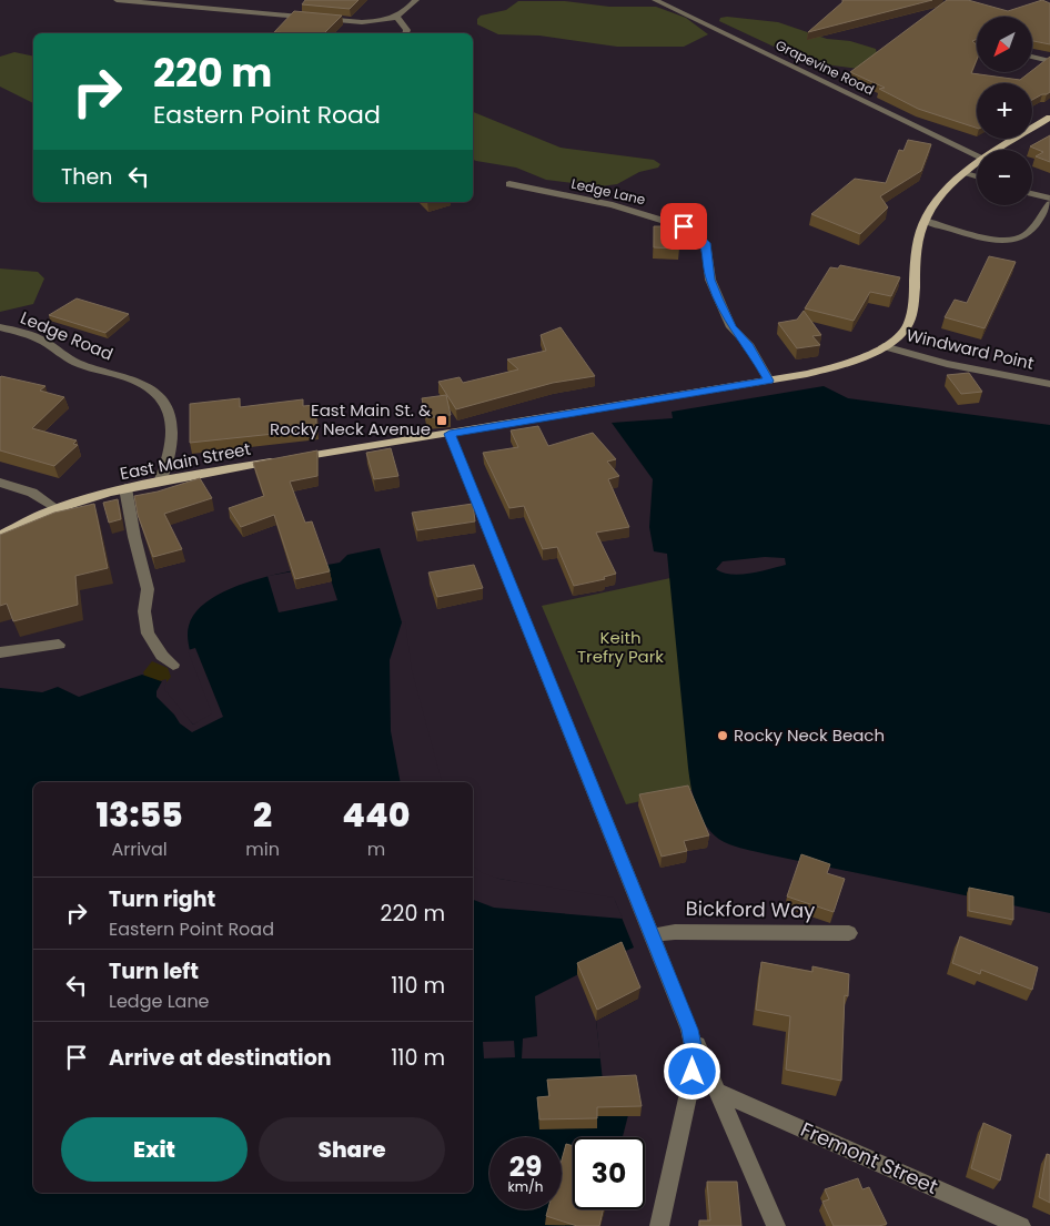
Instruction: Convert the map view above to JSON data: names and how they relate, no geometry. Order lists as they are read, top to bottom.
{
  "streets": {
    "main road": ["East Main Street"],
    "street": [
      "Grapevine Road",
      "Ledge Lane",
      "Ledge Road",
      "Windward Point",
      "Bickford Way",
      "Fremont Street"
    ]
  },
  "crossings": [
    ["Ledge Lane", "East Main Street"],
    ["Ledge Road", "East Main Street"],
    ["Windward Point", "East Main Street"]
  ],
  "parks": ["Keith Trefry Park"],
  "places": {
    "transit": ["East Main St. & Rocky Neck Avenue"],
    "other": ["Rocky Neck Beach"]
  },
  "north": "bottom left",
  "page": {
    "map_buttons": ["+", "−"],
    "turn": ["220 m", "Eastern Point Road"],
    "then": "Then",
    "eta": [
      "13:55",
      "Arrival",
      "2",
      "min",
      "440",
      "m"
    ],
    "list": [
      {
        "name": "Turn right",
        "note": "Eastern Point Road",
        "value": "220 m"
      },
      {
        "name": "Turn left",
        "note": "Ledge Lane",
        "value": "110 m"
      },
      {
        "name": "Arrive at destination",
        "value": "110 m"
      }
    ],
    "buttons": ["Exit", "Share"],
    "speed": "29 km/h",
    "limit": "30"
  }
}
